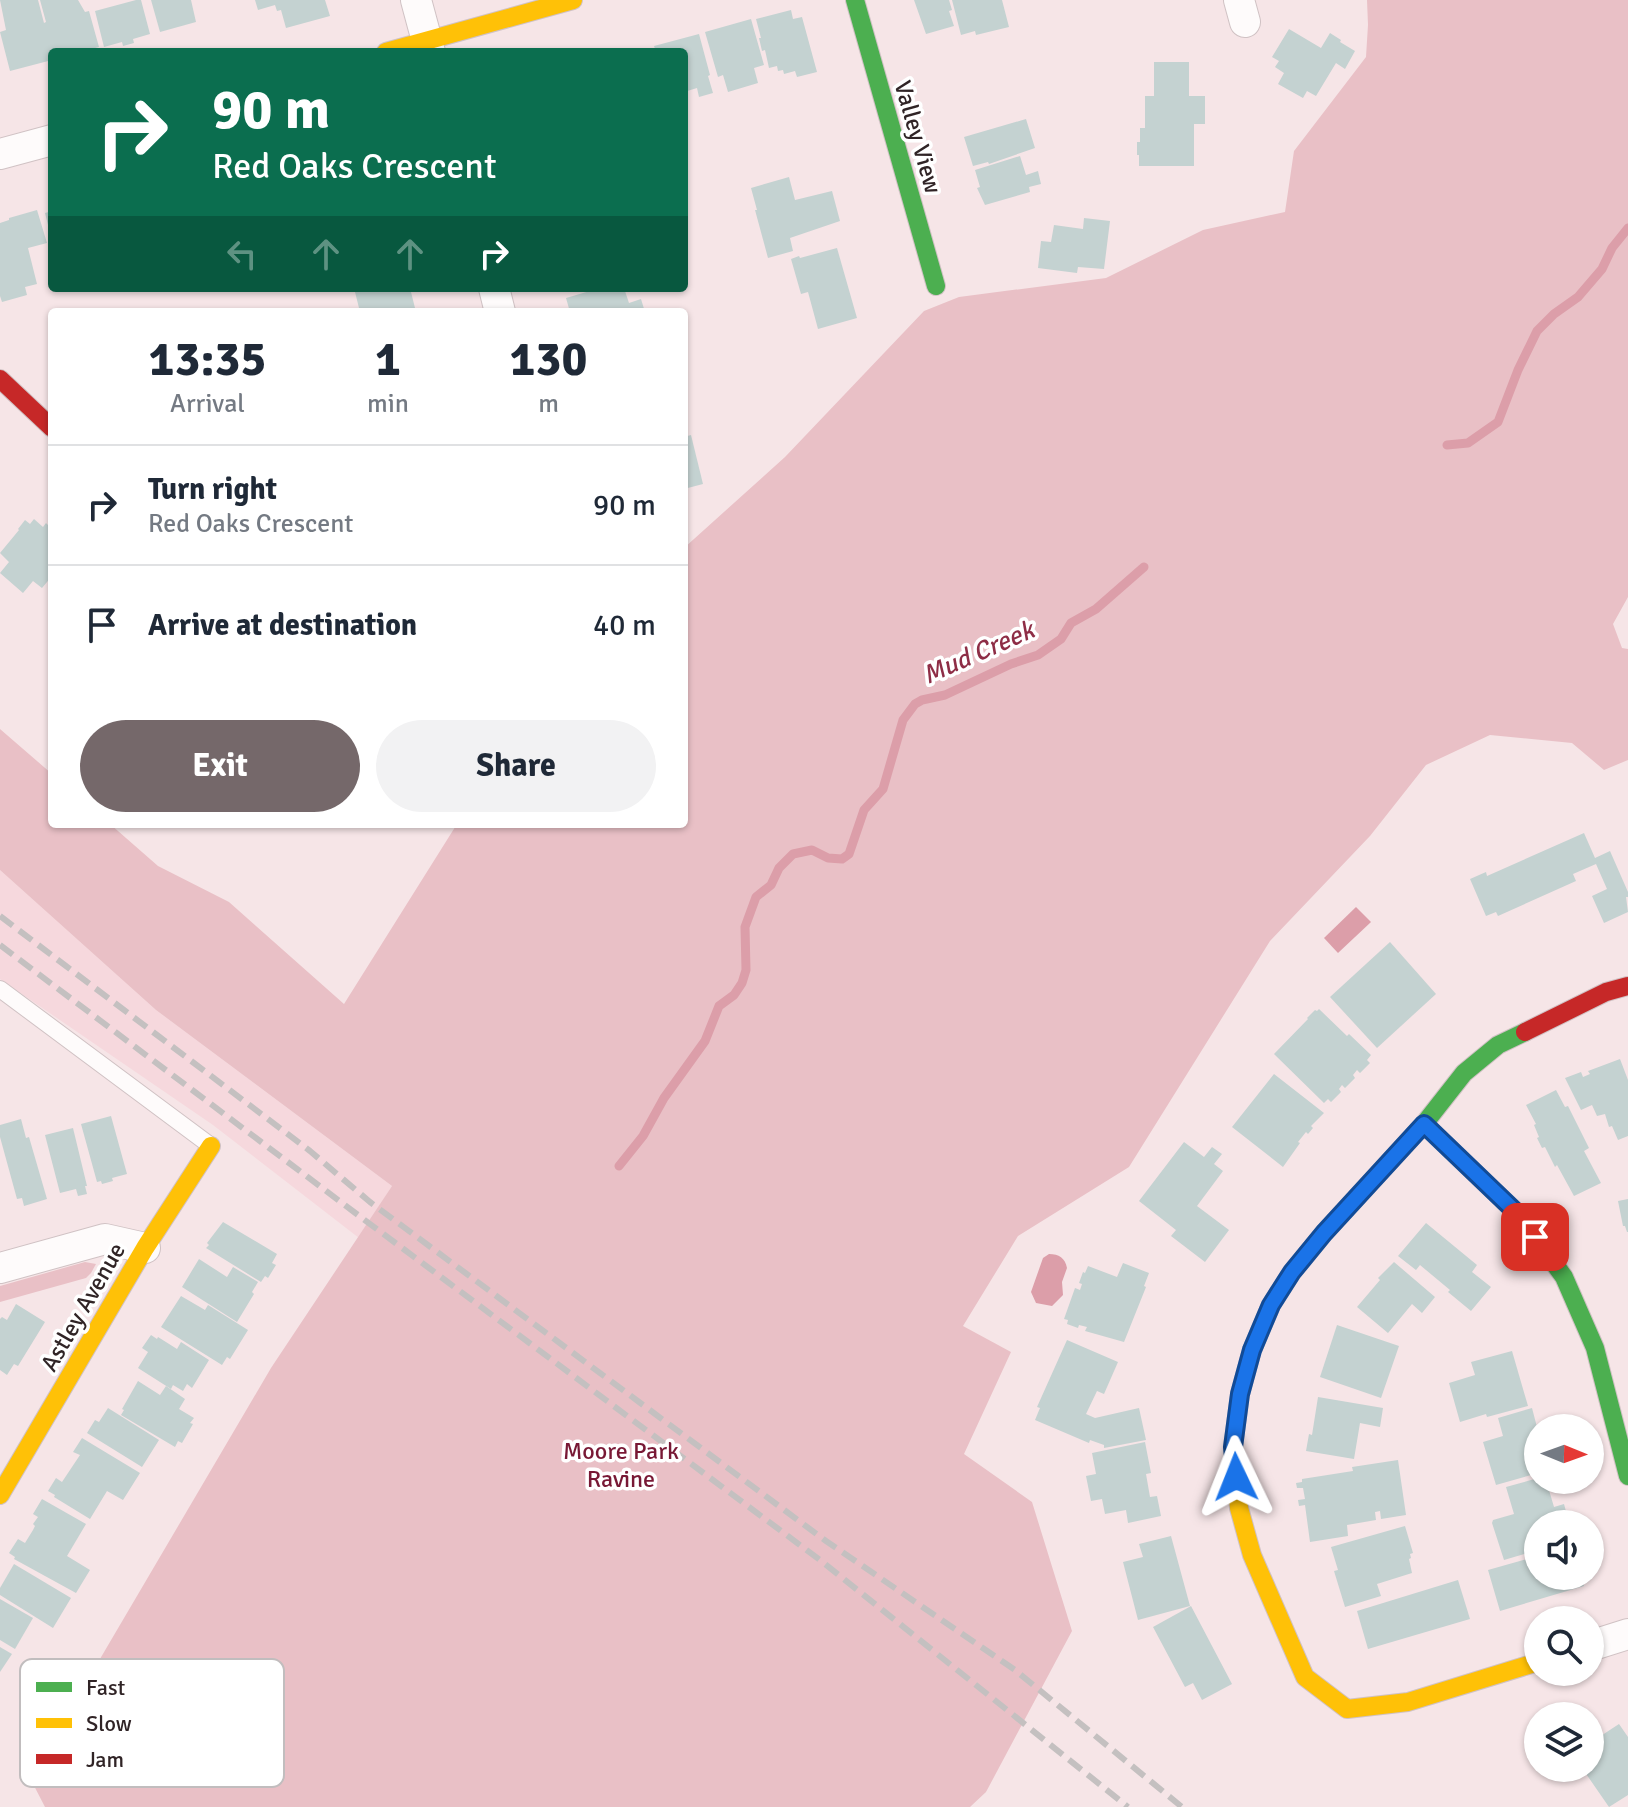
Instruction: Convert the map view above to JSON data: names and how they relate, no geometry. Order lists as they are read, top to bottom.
{
  "streets": {
    "street": ["Valley View", "Astley Avenue"]
  },
  "water": ["Mud Creek"],
  "parks": ["Moore Park Ravine"],
  "legend": ["Fast", "Slow", "Jam"],
  "north": "right",
  "page": {
    "turn": ["90 m", "Red Oaks Crescent"],
    "eta": [
      "13:35",
      "Arrival",
      "1",
      "min",
      "130",
      "m"
    ],
    "list": [
      {
        "name": "Turn right",
        "note": "Red Oaks Crescent",
        "value": "90 m"
      },
      {
        "name": "Arrive at destination",
        "value": "40 m"
      }
    ],
    "buttons": ["Exit", "Share"]
  }
}
